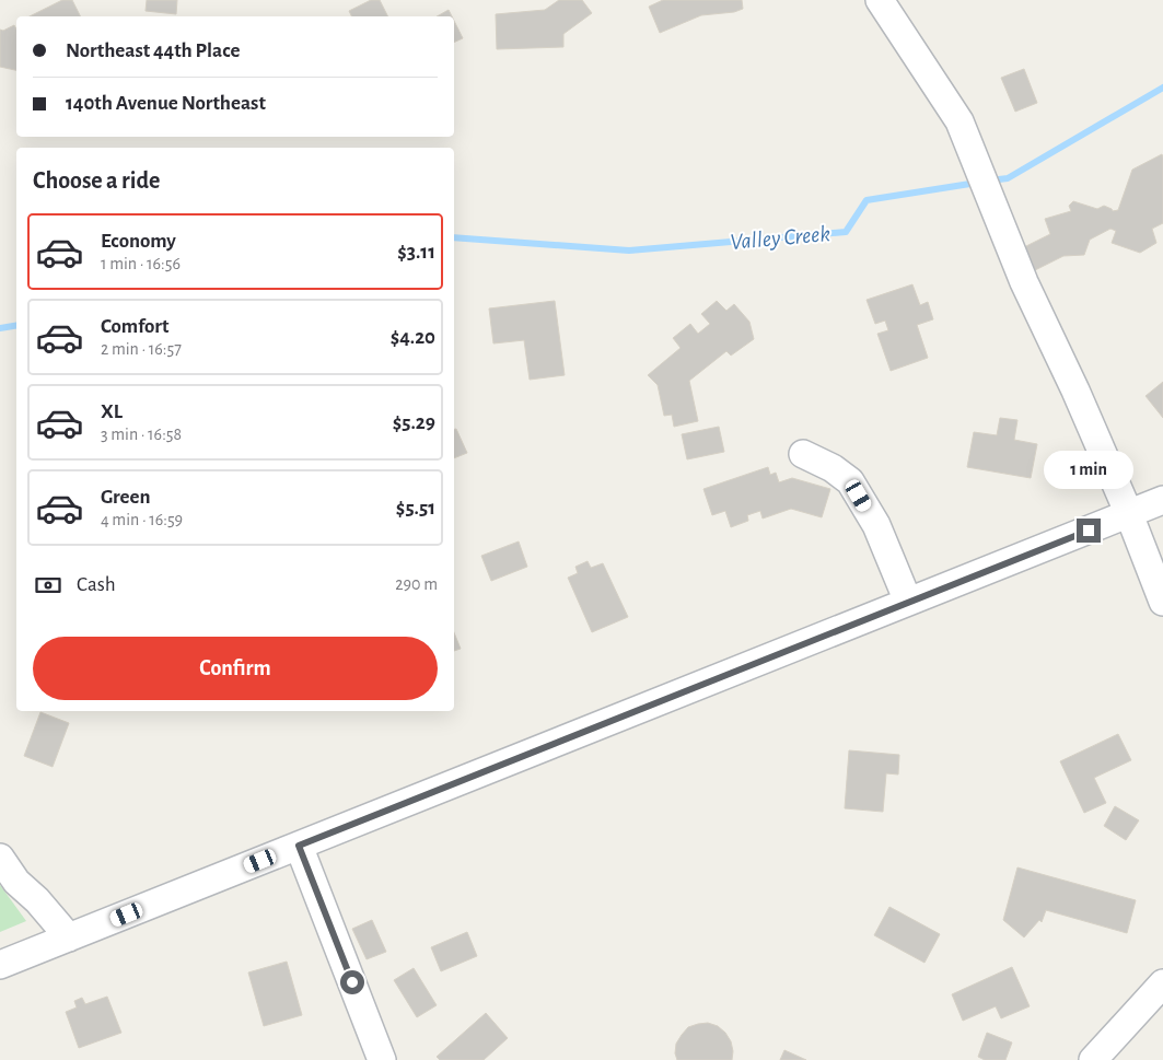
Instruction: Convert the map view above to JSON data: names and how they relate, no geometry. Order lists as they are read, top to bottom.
{
  "water": ["Valley Creek"],
  "page": {
    "banner": ["Northeast 44th Place", "140th Avenue Northeast"],
    "heading": "Choose a ride",
    "list": [
      {
        "name": "Economy",
        "note": "1 min · 16:56",
        "value": "$3.11"
      },
      {
        "name": "Comfort",
        "note": "2 min · 16:57",
        "value": "$4.20"
      },
      {
        "name": "XL",
        "note": "3 min · 16:58",
        "value": "$5.29"
      },
      {
        "name": "Green",
        "note": "4 min · 16:59",
        "value": "$5.51"
      }
    ],
    "bubble": "1 min",
    "pay": ["Cash", "290 m"],
    "buttons": "Confirm"
  }
}
